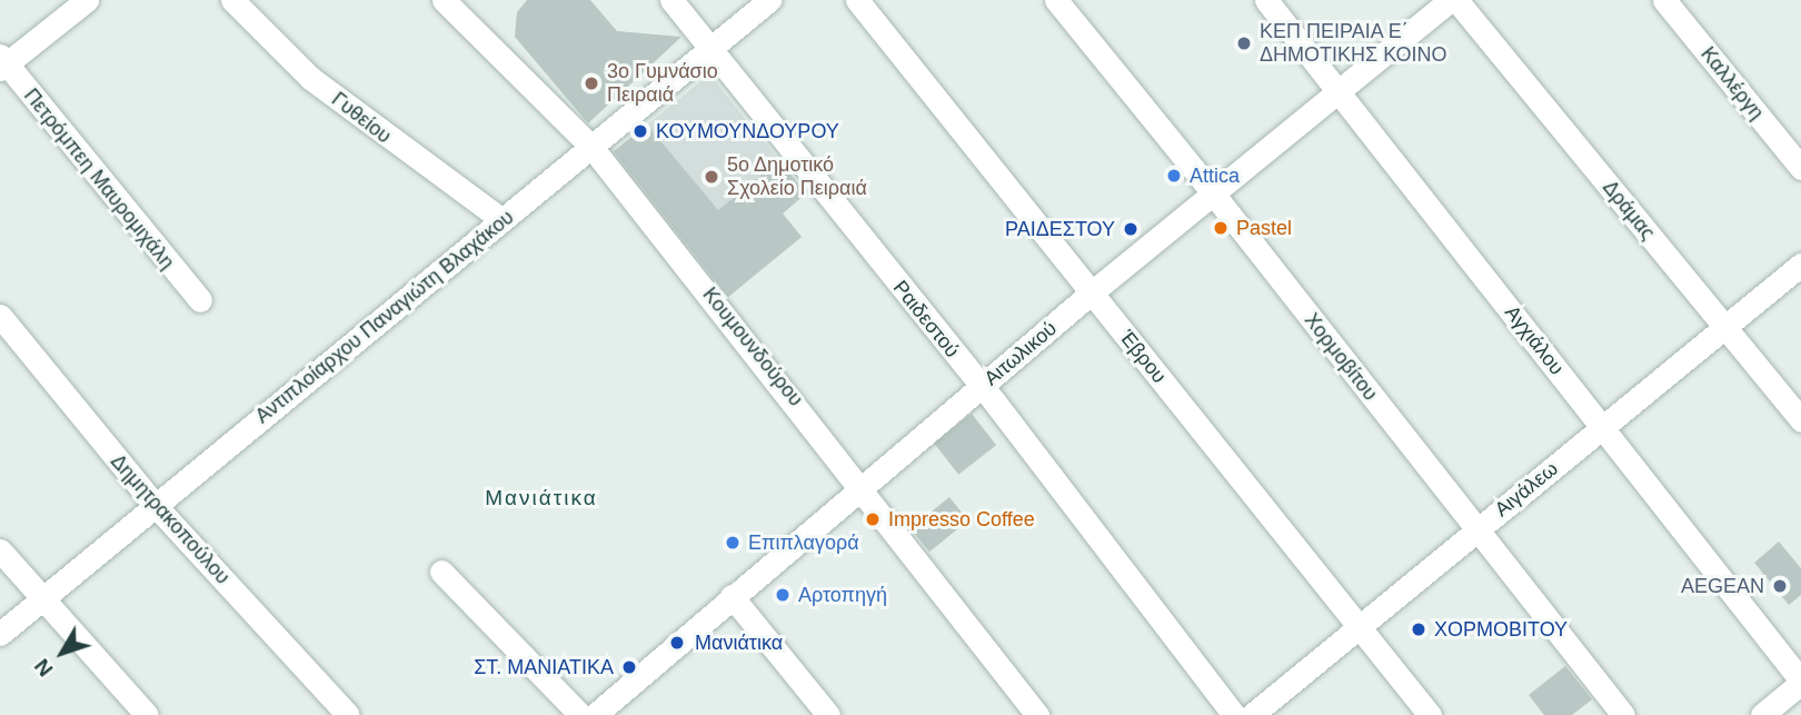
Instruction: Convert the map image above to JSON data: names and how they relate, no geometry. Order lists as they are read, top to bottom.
{
  "streets": {
    "street": [
      "Καλλέργη",
      "Γυθείου",
      "Πετρόμπεη Μαυρομιχάλη",
      "Δράμας",
      "Αντιπλοίαρχου Παναγιώτη Βλαχάκου",
      "Ραιδεστού",
      "Αγχιάλου",
      "Κουμουνδούρου",
      "Αιτωλικού",
      "Έβρου",
      "Χορμοβίτου",
      "Αιγάλεω",
      "Δημητρακοπούλου"
    ]
  },
  "crossings": [
    ["Γυθείου", "Αντιπλοίαρχου Παναγιώτη Βλαχάκου"],
    ["Δράμας", "Αιτωλικού"],
    ["Δράμας", "Αιγάλεω"],
    ["Αντιπλοίαρχου Παναγιώτη Βλαχάκου", "Ραιδεστού"],
    ["Αντιπλοίαρχου Παναγιώτη Βλαχάκου", "Κουμουνδούρου"],
    ["Αντιπλοίαρχου Παναγιώτη Βλαχάκου", "Δημητρακοπούλου"],
    ["Ραιδεστού", "Αιτωλικού"],
    ["Αγχιάλου", "Αιτωλικού"],
    ["Αγχιάλου", "Αιγάλεω"],
    ["Κουμουνδούρου", "Αιτωλικού"],
    ["Αιτωλικού", "Έβρου"],
    ["Αιτωλικού", "Χορμοβίτου"],
    ["Έβρου", "Αιγάλεω"],
    ["Χορμοβίτου", "Αιγάλεω"]
  ],
  "districts": ["Μανιάτικα"],
  "places": [
    "ΚΕΠ ΠΕΙΡΑΙΑ Ε΄ ΔΗΜΟΤΙΚΗΣ ΚΟΙΝΟ",
    "3ο Γυμνάσιο Πειραιά",
    "ΚΟΥΜΟΥΝΔΟΥΡΟΥ",
    "Attica",
    "5ο Δημοτικό Σχολείο Πειραιά",
    "Pastel",
    "ΡΑΙΔΕΣΤΟΥ",
    "Impresso Coffee",
    "Επιπλαγορά",
    "AEGEAN",
    "Αρτοπηγή",
    "ΧΟΡΜΟΒΙΤΟΥ",
    "Μανιάτικα",
    "ΣΤ. ΜΑΝΙΑΤΙΚΑ"
  ],
  "north": "bottom left"
}
